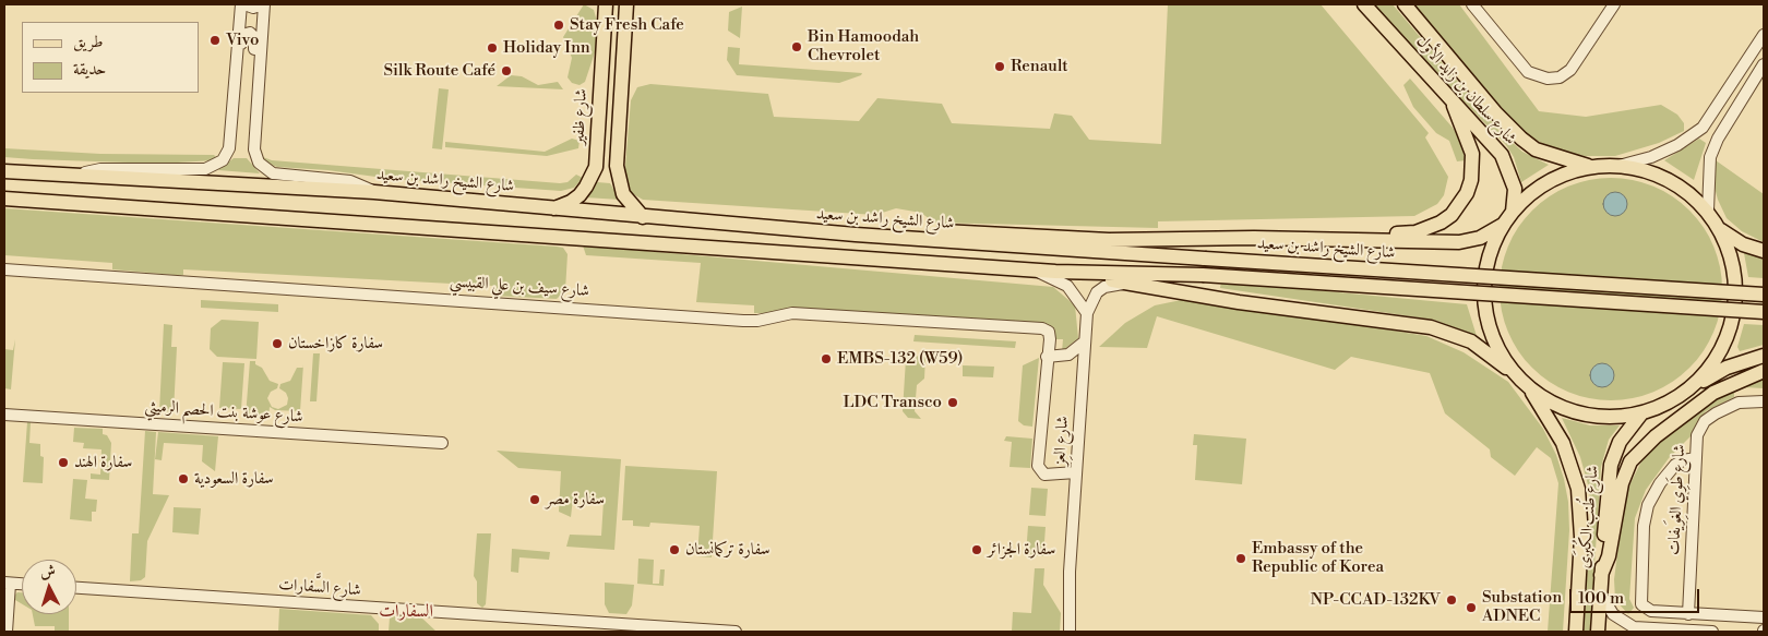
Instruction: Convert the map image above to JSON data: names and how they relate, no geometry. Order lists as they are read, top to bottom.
{
  "streets": {
    "main road": [
      "شارع سلطان بن زايد الأول",
      "شارع ظفير",
      "شارع الشيخ راشد بن سعيد",
      "شارع طُنب الكُبرَى"
    ],
    "street": [
      "شارع سيف بن علي القبيسي",
      "شارع عوشة بنت الحصم الرميثي",
      "شارع العِز",
      "شارع طَوِي الغِوَيفات",
      "شارع السَّفارات"
    ]
  },
  "crossings": [
    ["شارع ظفير", "شارع الشيخ راشد بن سعيد"]
  ],
  "districts": ["السفارات"],
  "places": [
    "Stay Fresh Cafe",
    "Vivo",
    "Bin Hamoodah Chevrolet",
    "Holiday Inn",
    "Renault",
    "Silk Route Café",
    "سفارة كازاخستان",
    "EMBS-132 (W59)",
    "LDC Transco",
    "سفارة الهند",
    "سفارة السعودية",
    "سفارة مصر",
    "سفارة تركمانستان",
    "سفارة الجزائر",
    "Embassy of the Republic of Korea",
    "NP-CCAD-132KV",
    "Substation ADNEC"
  ],
  "legend": ["طريق", "حديقة"],
  "scale_bar": "100 m",
  "north": "top"
}
